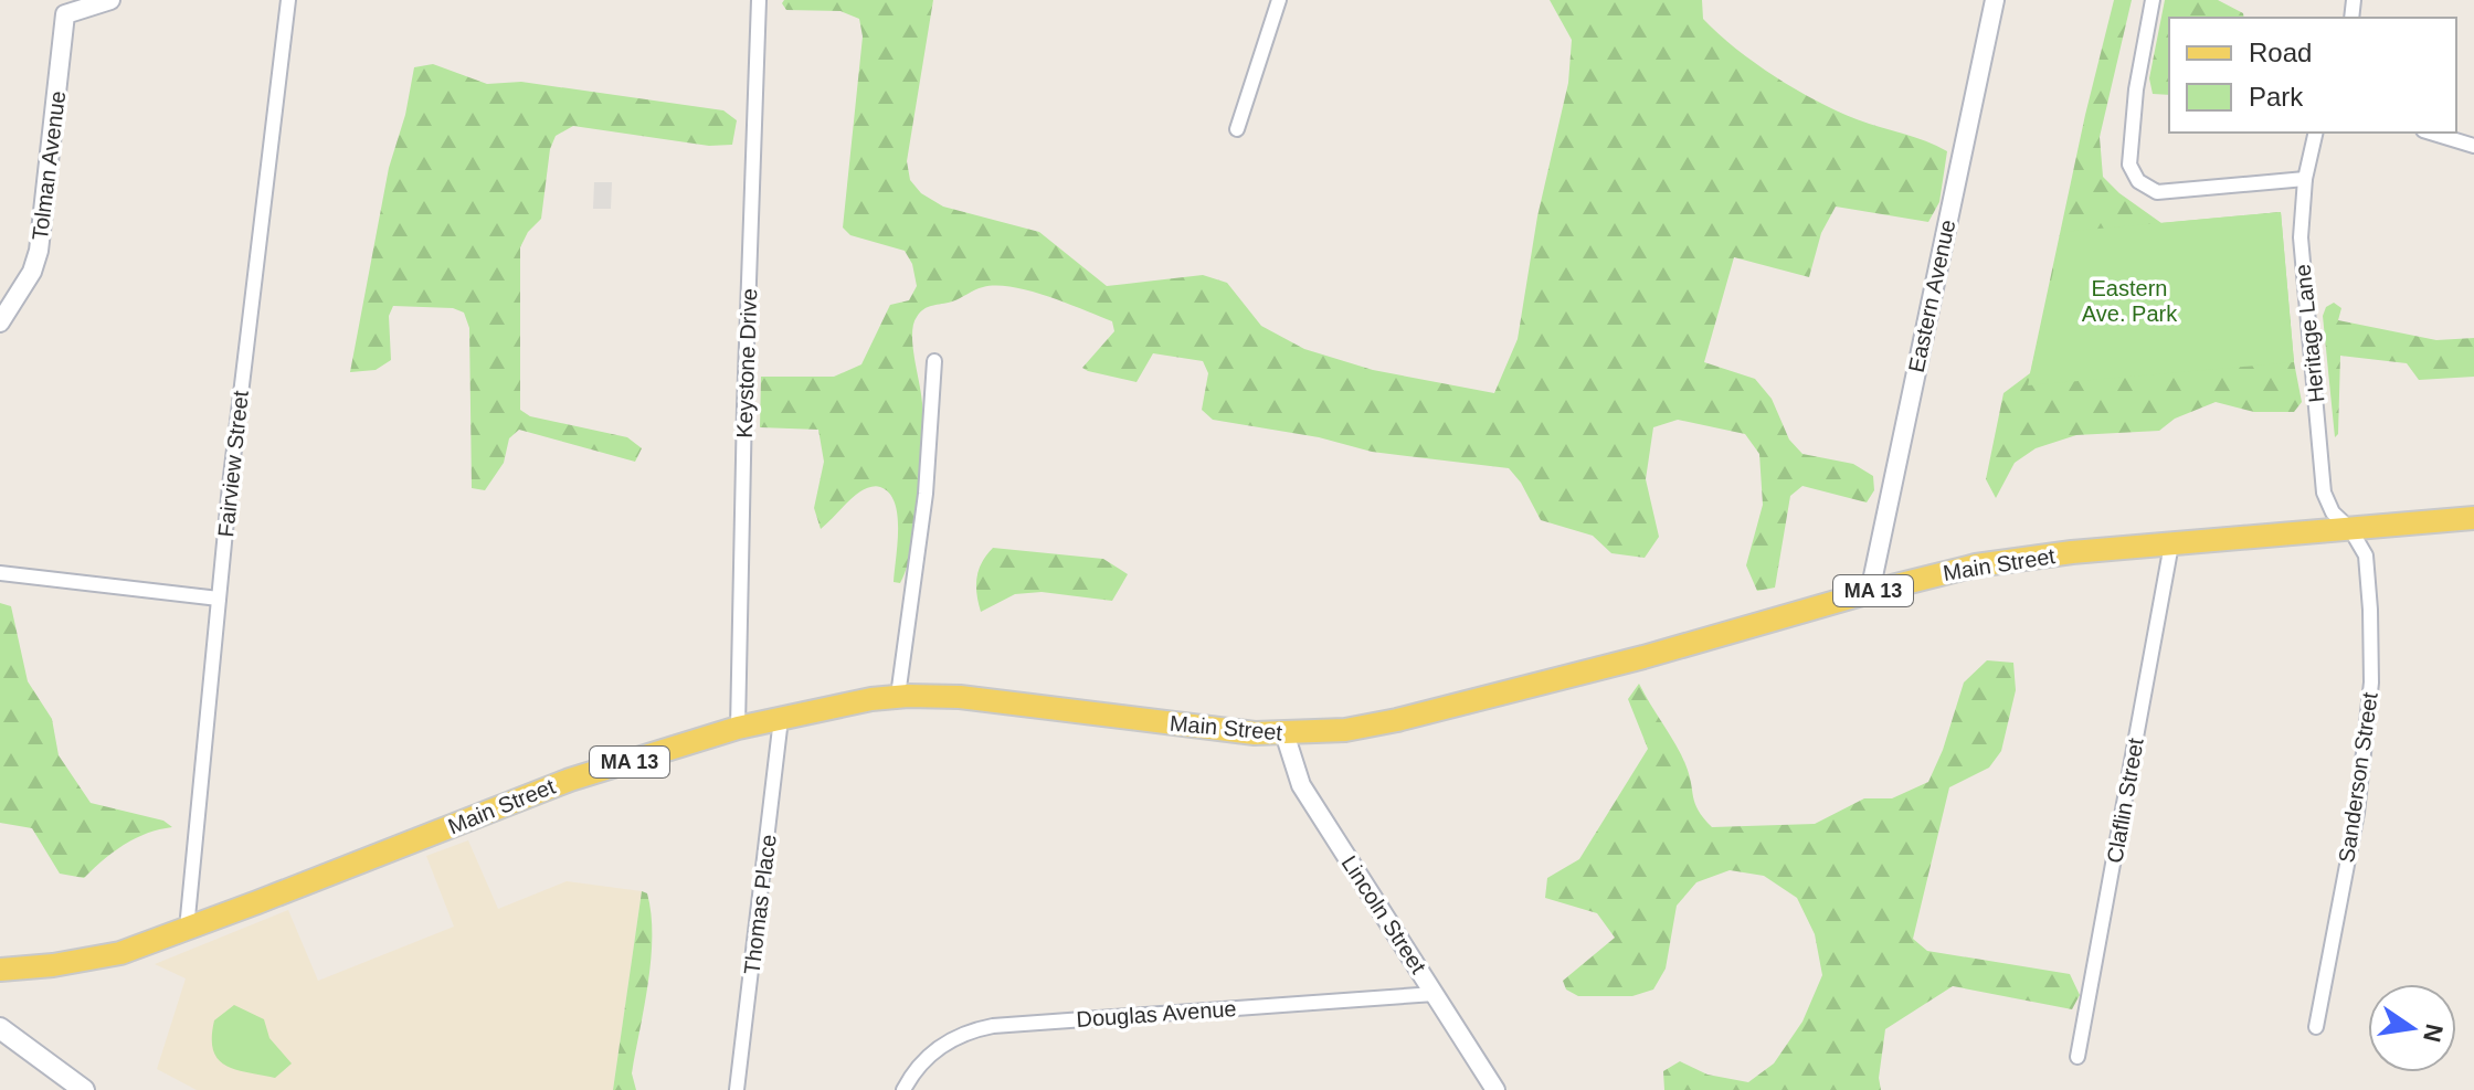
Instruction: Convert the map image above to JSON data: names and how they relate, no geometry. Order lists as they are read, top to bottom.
{
  "streets": {
    "main road": ["Main Street", "MA 13"],
    "street": [
      "Tolman Avenue",
      "Eastern Avenue",
      "Heritage Lane",
      "Keystone Drive",
      "Fairview Street",
      "Sanderson Street",
      "Claflin Street",
      "Thomas Place",
      "Lincoln Street",
      "Douglas Avenue"
    ]
  },
  "crossings": [
    ["Eastern Avenue", "Main Street"],
    ["Heritage Lane", "Main Street"],
    ["Heritage Lane", "Sanderson Street"],
    ["Keystone Drive", "Main Street"],
    ["Fairview Street", "Main Street"],
    ["Main Street", "Sanderson Street"],
    ["Main Street", "Claflin Street"],
    ["Main Street", "Thomas Place"],
    ["Main Street", "Lincoln Street"],
    ["Lincoln Street", "Douglas Avenue"]
  ],
  "parks": ["Eastern Ave. Park"],
  "legend": ["Road", "Park"],
  "north": "right"
}
